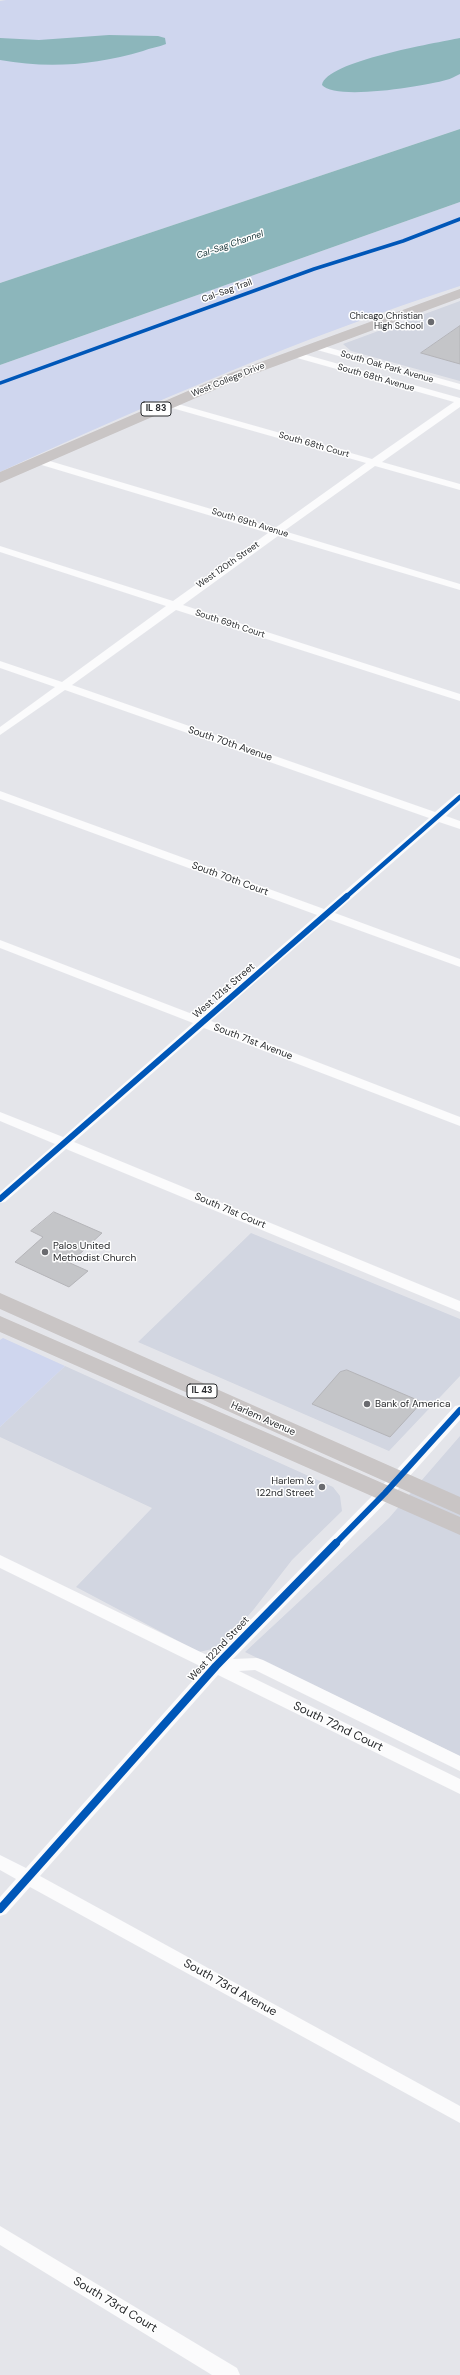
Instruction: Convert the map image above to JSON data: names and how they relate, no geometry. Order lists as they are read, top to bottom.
{
  "streets": {
    "main road": [
      "West College Drive",
      "IL 83",
      "IL 43",
      "Harlem Avenue"
    ],
    "street": [
      "South Oak Park Avenue",
      "South 68th Avenue",
      "South 68th Court",
      "South 69th Avenue",
      "West 120th Street",
      "South 69th Court",
      "South 70th Avenue",
      "South 70th Court",
      "West 121st Street",
      "South 71st Avenue",
      "South 71st Court",
      "West 122nd Street",
      "South 72nd Court",
      "South 73rd Avenue",
      "South 73rd Court"
    ],
    "cycle path": ["Cal-Sag Trail"]
  },
  "crossings": [
    ["South Oak Park Avenue", "West College Drive"],
    ["South 68th Avenue", "West College Drive"],
    ["South 68th Avenue", "West 120th Street"],
    ["West College Drive", "South 68th Court"],
    ["West College Drive", "South 69th Avenue"],
    ["South 68th Court", "West 120th Street"],
    ["South 69th Avenue", "West 120th Street"],
    ["West 120th Street", "South 69th Court"],
    ["West 120th Street", "South 70th Avenue"],
    ["South 70th Avenue", "West 121st Street"],
    ["South 70th Court", "West 121st Street"],
    ["West 121st Street", "South 71st Avenue"],
    ["West 121st Street", "South 71st Court"],
    ["Harlem Avenue", "West 122nd Street"],
    ["West 122nd Street", "South 72nd Court"],
    ["West 122nd Street", "South 73rd Avenue"]
  ],
  "water": ["Cal-Sag Channel"],
  "places": [
    "Chicago Christian High School",
    "Palos United Methodist Church",
    "Bank of America",
    "Harlem & 122nd Street"
  ]
}
